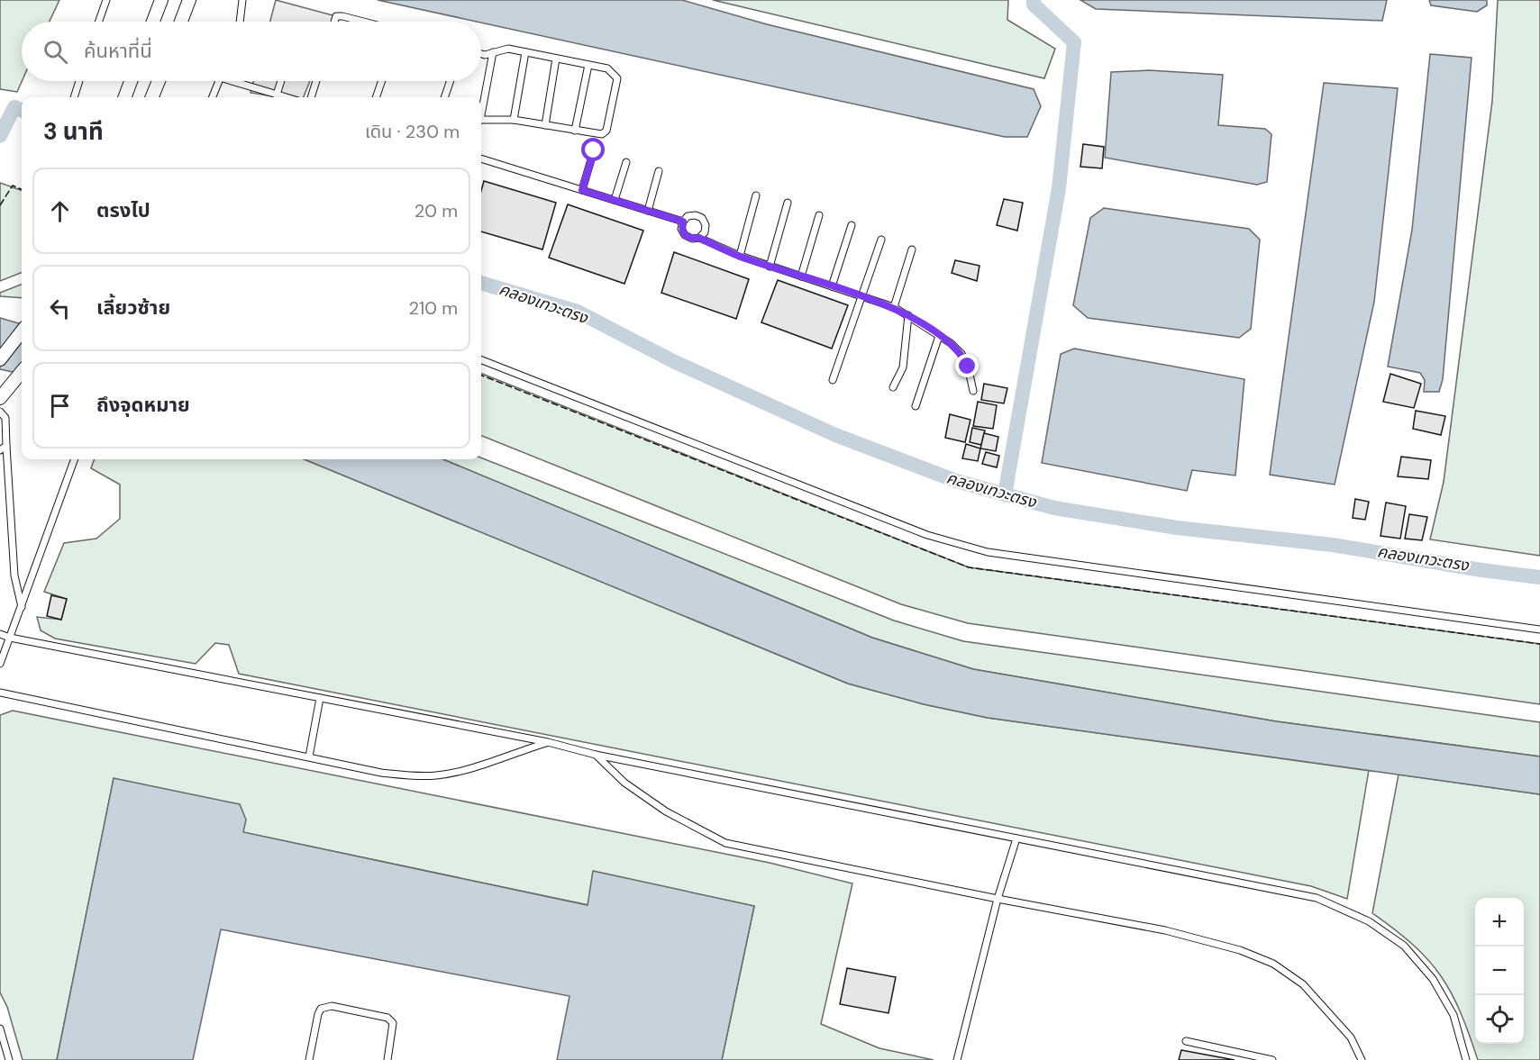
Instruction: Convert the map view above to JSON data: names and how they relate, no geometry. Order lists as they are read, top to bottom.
{
  "water": ["คลองเทวะตรง"],
  "page": {
    "search": "ค้นหาที่นี่",
    "heading": ["3 นาที", "เดิน · 230 m"],
    "list": [
      ["ตรงไป", "20 m"],
      ["เลี้ยวซ้าย", "210 m"],
      "ถึงจุดหมาย"
    ],
    "map_buttons": ["+", "−"]
  }
}
